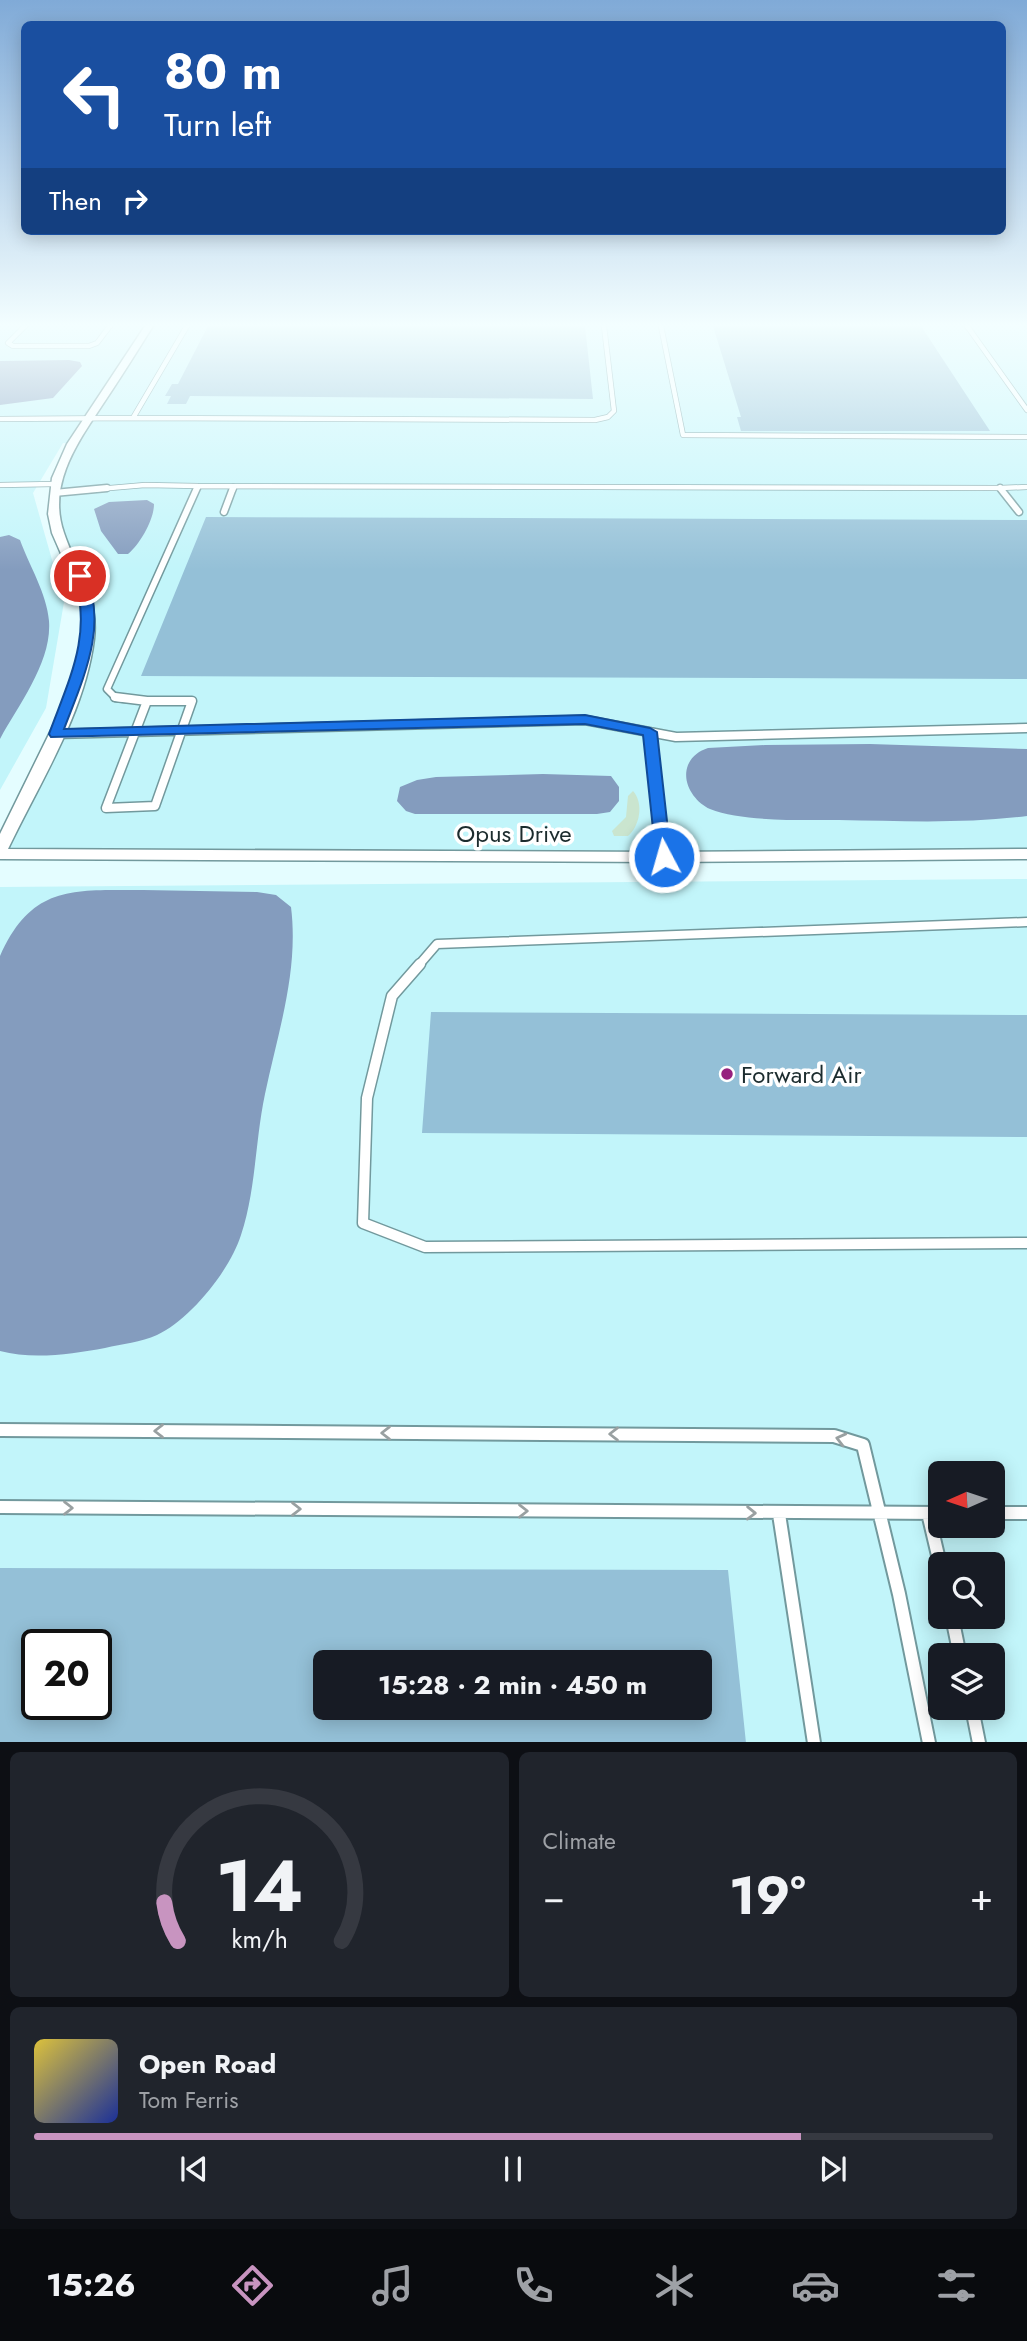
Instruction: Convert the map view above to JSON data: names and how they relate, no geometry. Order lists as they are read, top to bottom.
{
  "streets": {
    "street": ["Opus Drive"]
  },
  "places": ["Forward Air"],
  "north": "left",
  "page": {
    "turn": ["80 m", "Turn left"],
    "then": "Then",
    "limit": "20",
    "trip": "15:28 · 2 min · 450 m",
    "tile": "Climate",
    "heat": ["−", "19°", "+"],
    "song": ["Open Road", "Tom Ferris"],
    "tabs": "15:26",
    "gauge": ["14", "km/h"]
  }
}
